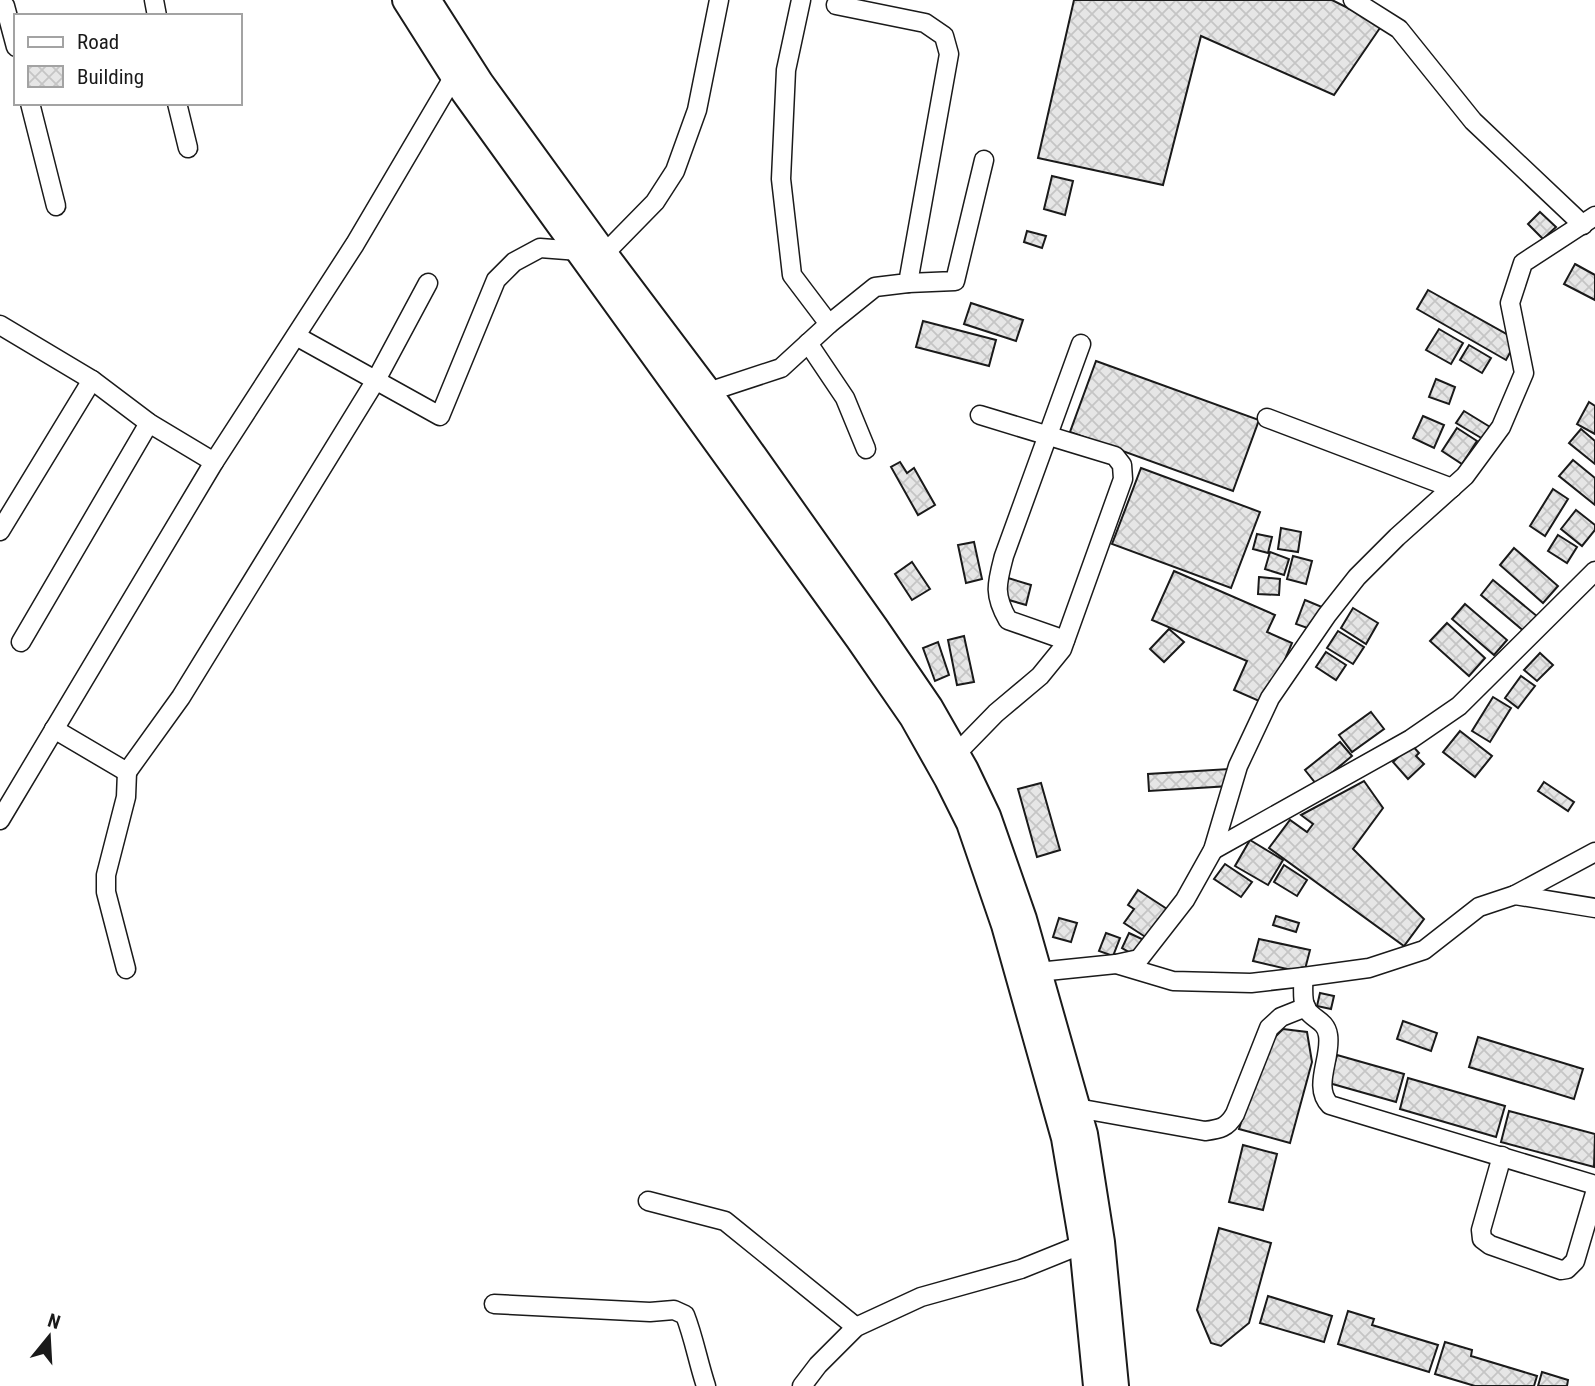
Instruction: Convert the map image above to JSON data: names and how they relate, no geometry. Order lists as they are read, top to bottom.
{
  "legend": ["Road", "Building"],
  "north": "top"
}
